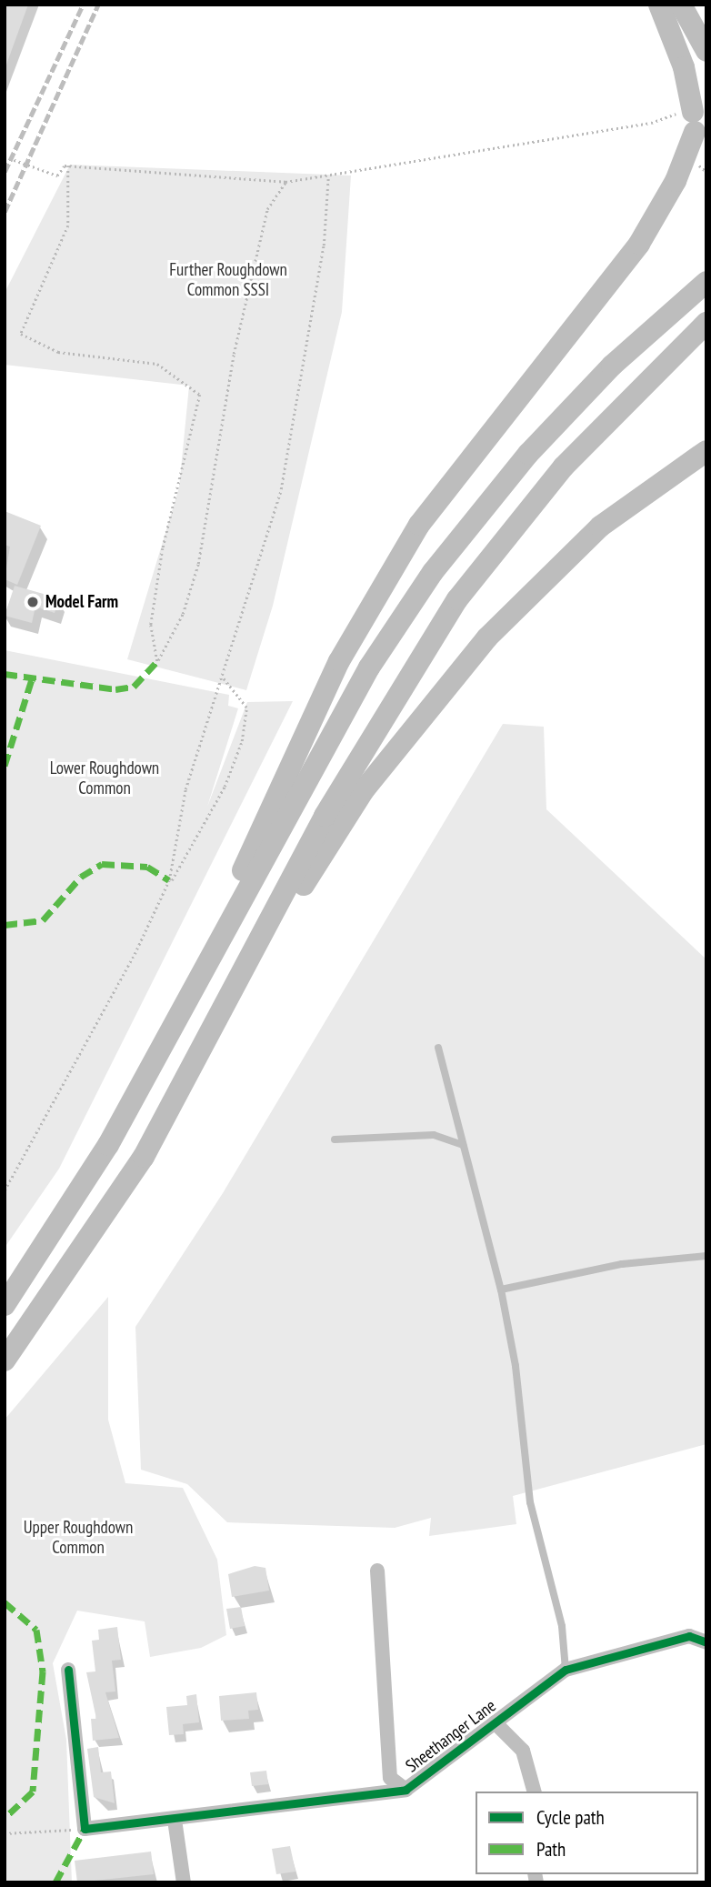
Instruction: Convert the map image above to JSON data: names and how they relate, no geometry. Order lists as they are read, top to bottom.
{
  "streets": {
    "street": ["Sheethanger Lane"]
  },
  "parks": ["Further Roughdown Common SSSI", "Lower Roughdown Common", "Upper Roughdown Common"],
  "places": ["Model Farm"],
  "legend": ["Cycle path", "Path"]
}
